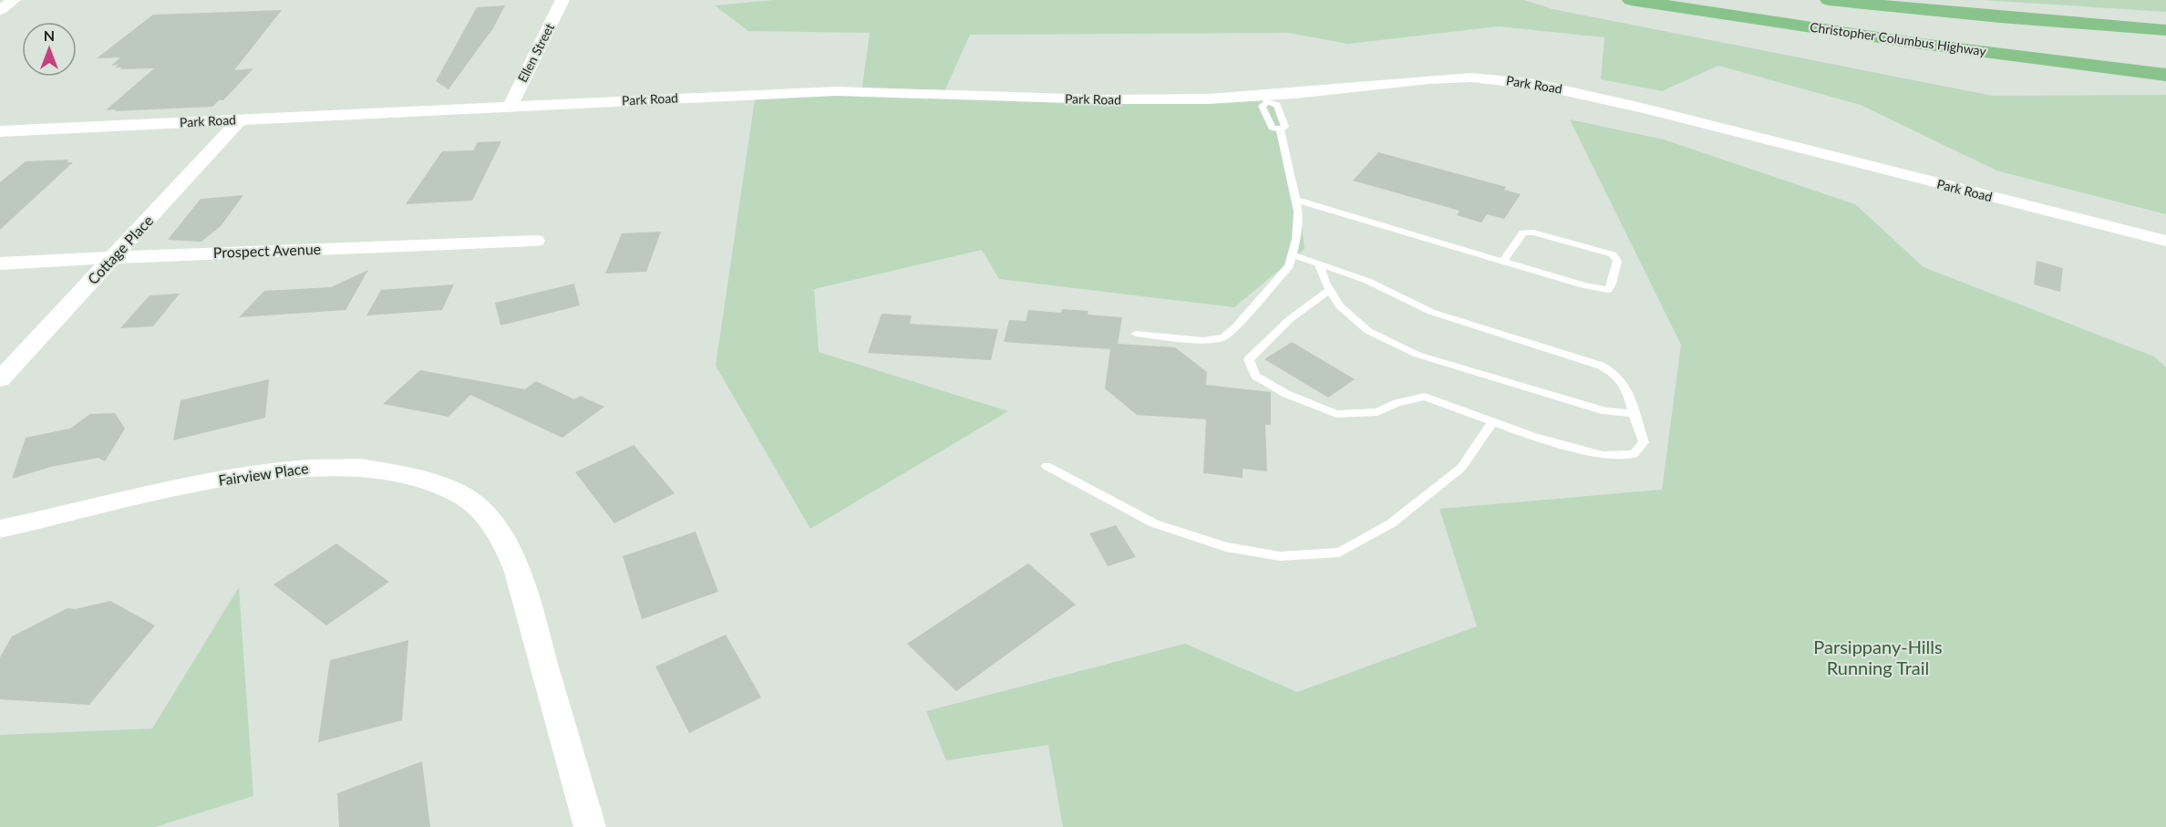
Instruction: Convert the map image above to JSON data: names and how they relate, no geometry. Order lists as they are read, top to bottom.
{
  "streets": {
    "highway": ["Christopher Columbus Highway"],
    "street": [
      "Ellen Street",
      "Park Road",
      "Cottage Place",
      "Prospect Avenue",
      "Fairview Place"
    ]
  },
  "crossings": [
    ["Ellen Street", "Park Road"],
    ["Park Road", "Cottage Place"],
    ["Cottage Place", "Prospect Avenue"]
  ],
  "parks": ["Parsippany-Hills Running Trail"],
  "north": "top"
}
